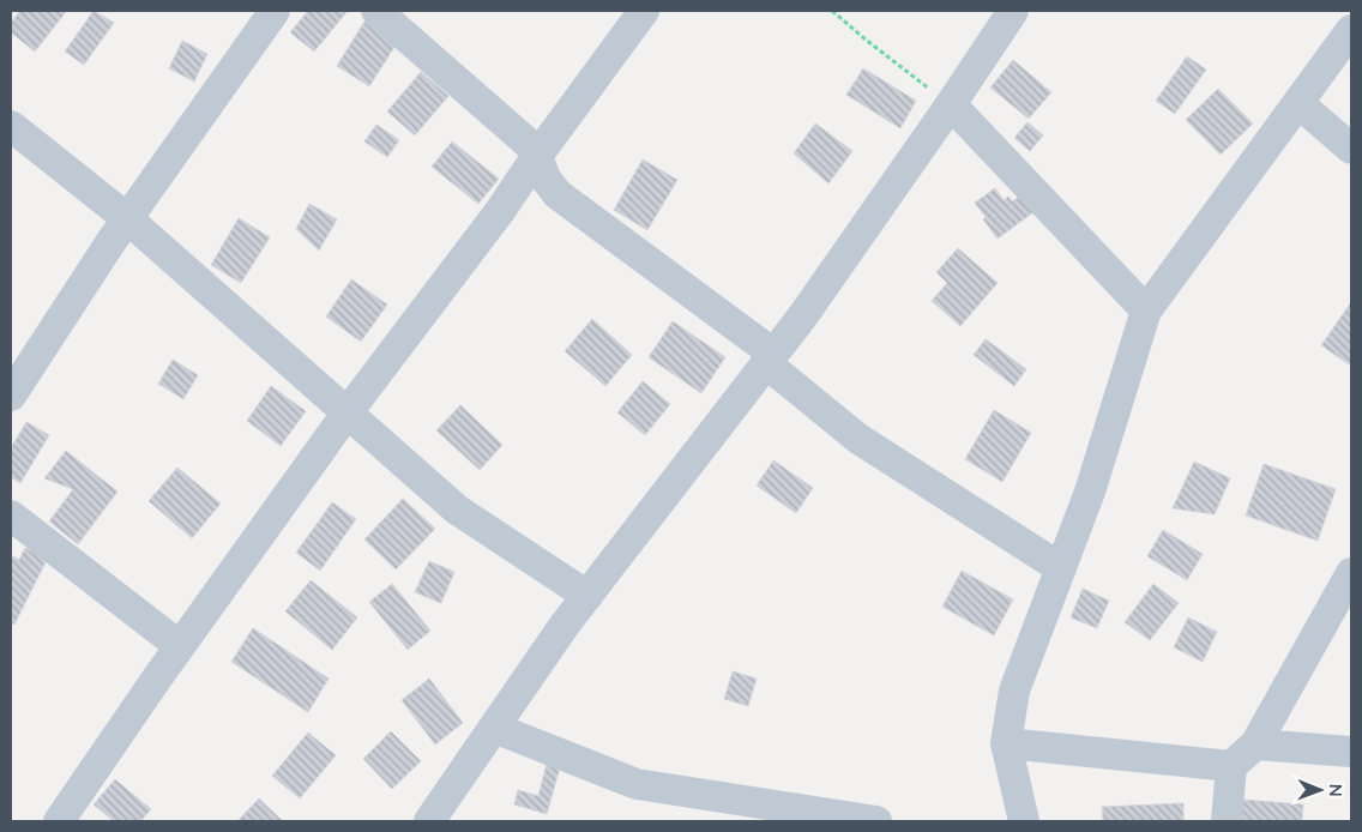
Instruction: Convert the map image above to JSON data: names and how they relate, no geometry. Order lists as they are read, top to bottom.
{
  "north": "right"
}
